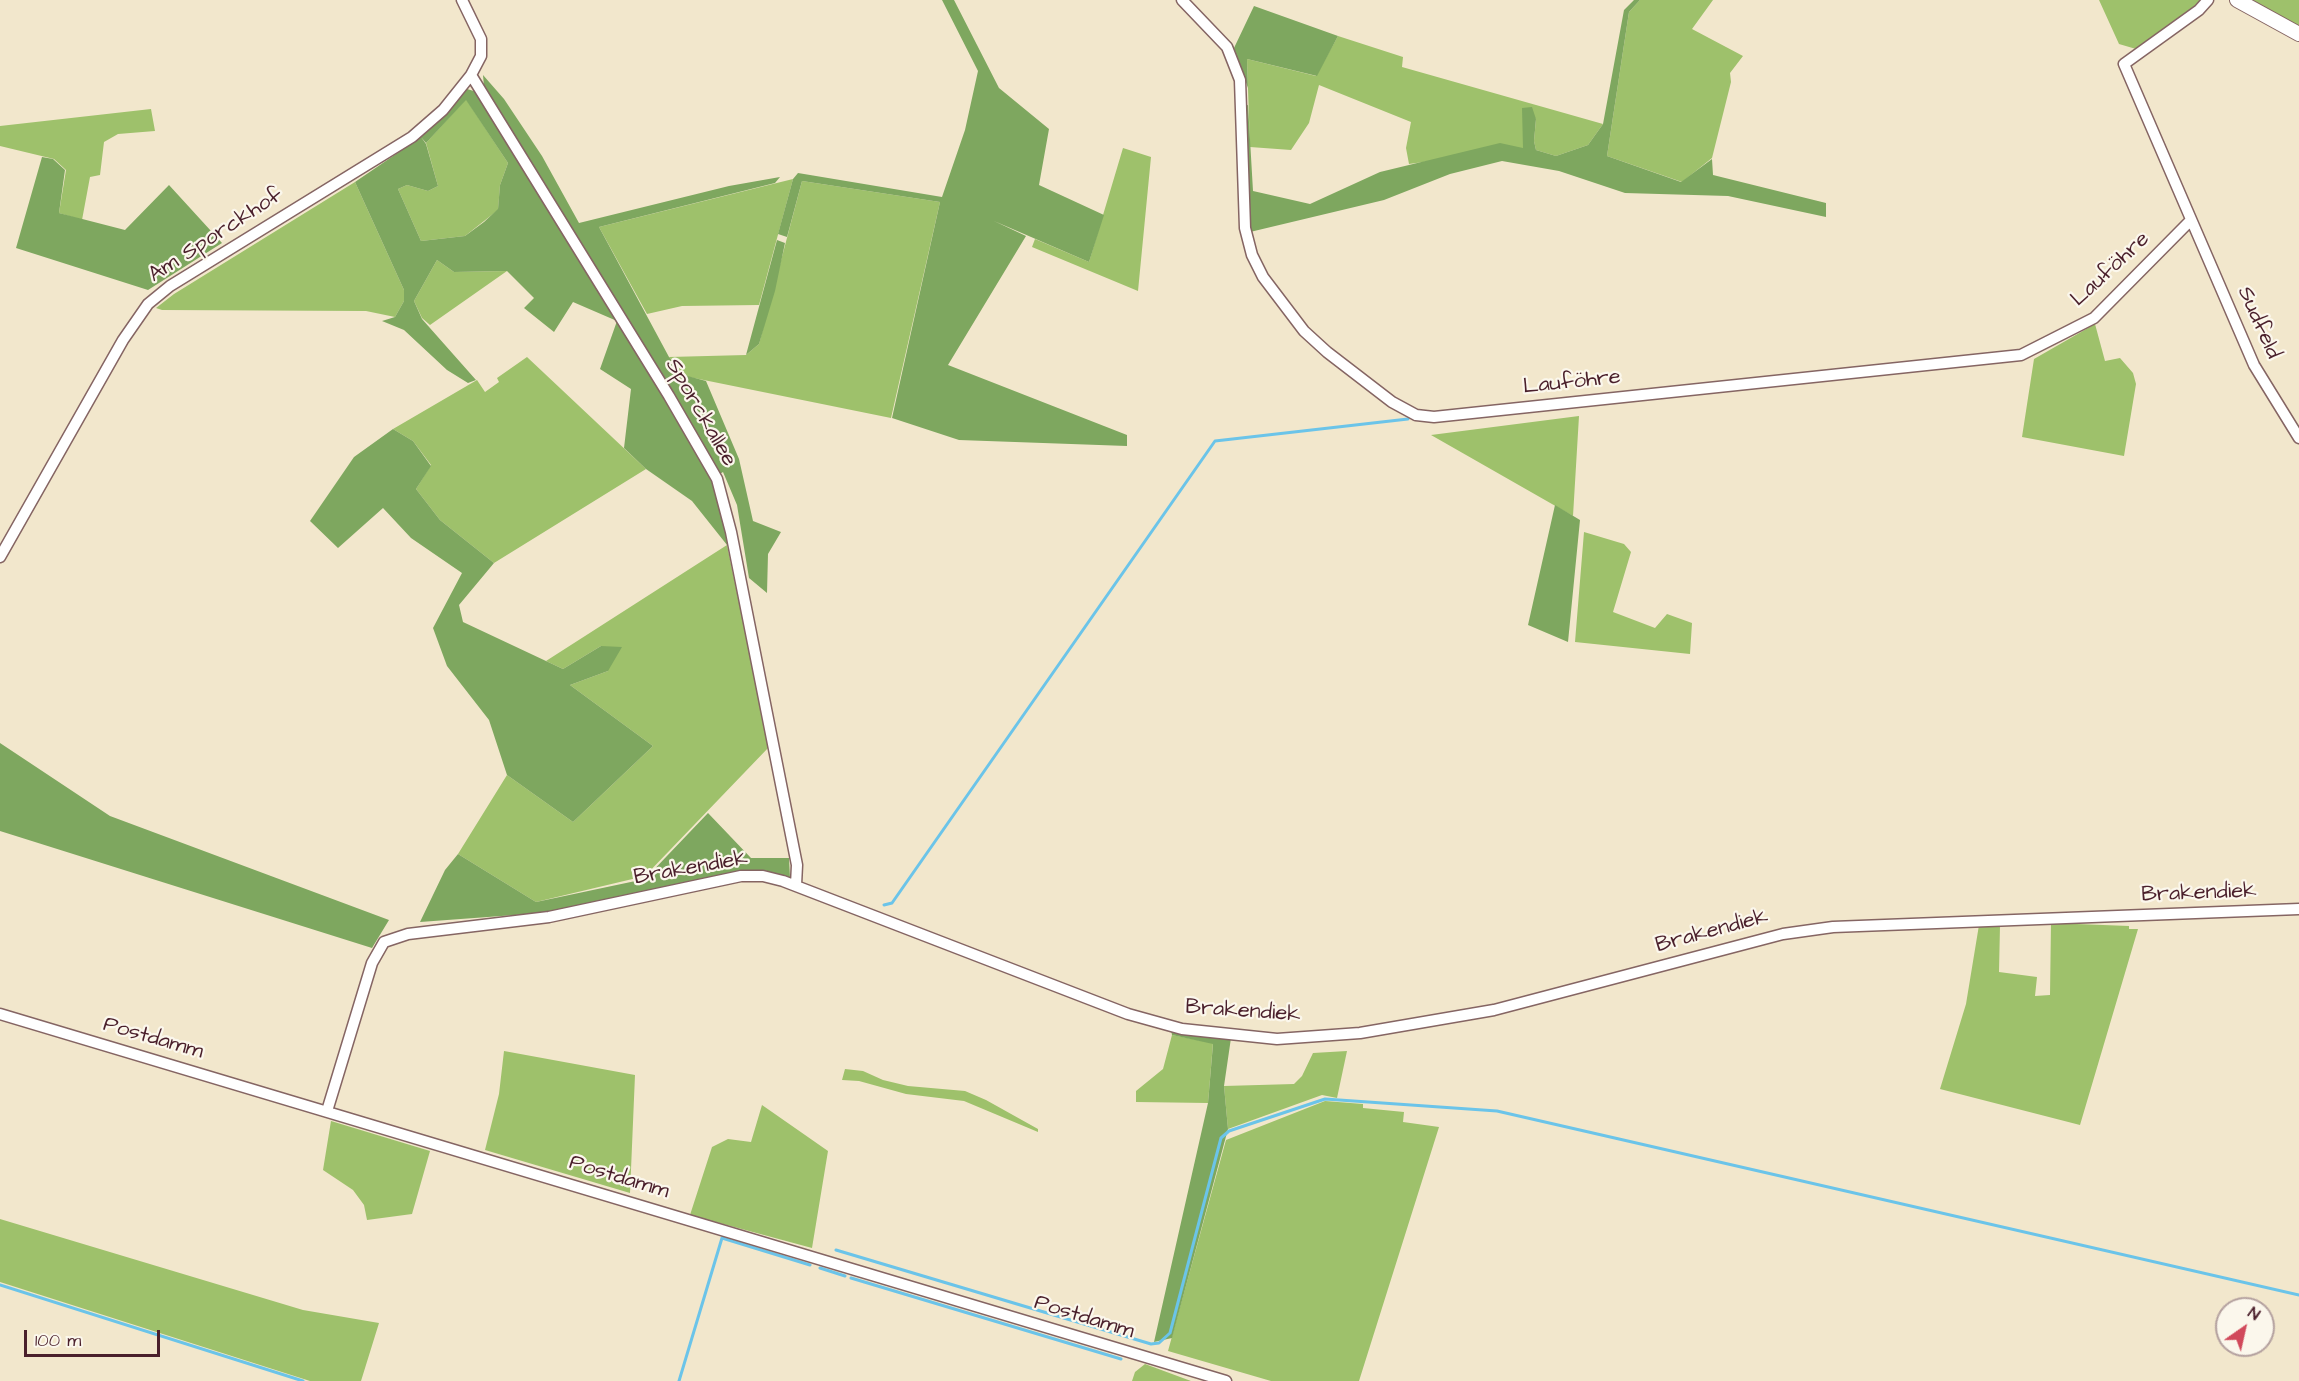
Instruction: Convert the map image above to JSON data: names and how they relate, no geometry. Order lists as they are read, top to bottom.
{
  "streets": {
    "street": [
      "Am Sporckhof",
      "Lauföhre",
      "Sudfeld",
      "Sporckallee",
      "Brakendiek",
      "Postdamm"
    ]
  },
  "crossings": [
    ["Am Sporckhof", "Sporckallee"],
    ["Lauföhre", "Sudfeld"],
    ["Sporckallee", "Brakendiek"],
    ["Brakendiek", "Postdamm"]
  ],
  "scale_bar": "100 m",
  "north": "top right"
}
